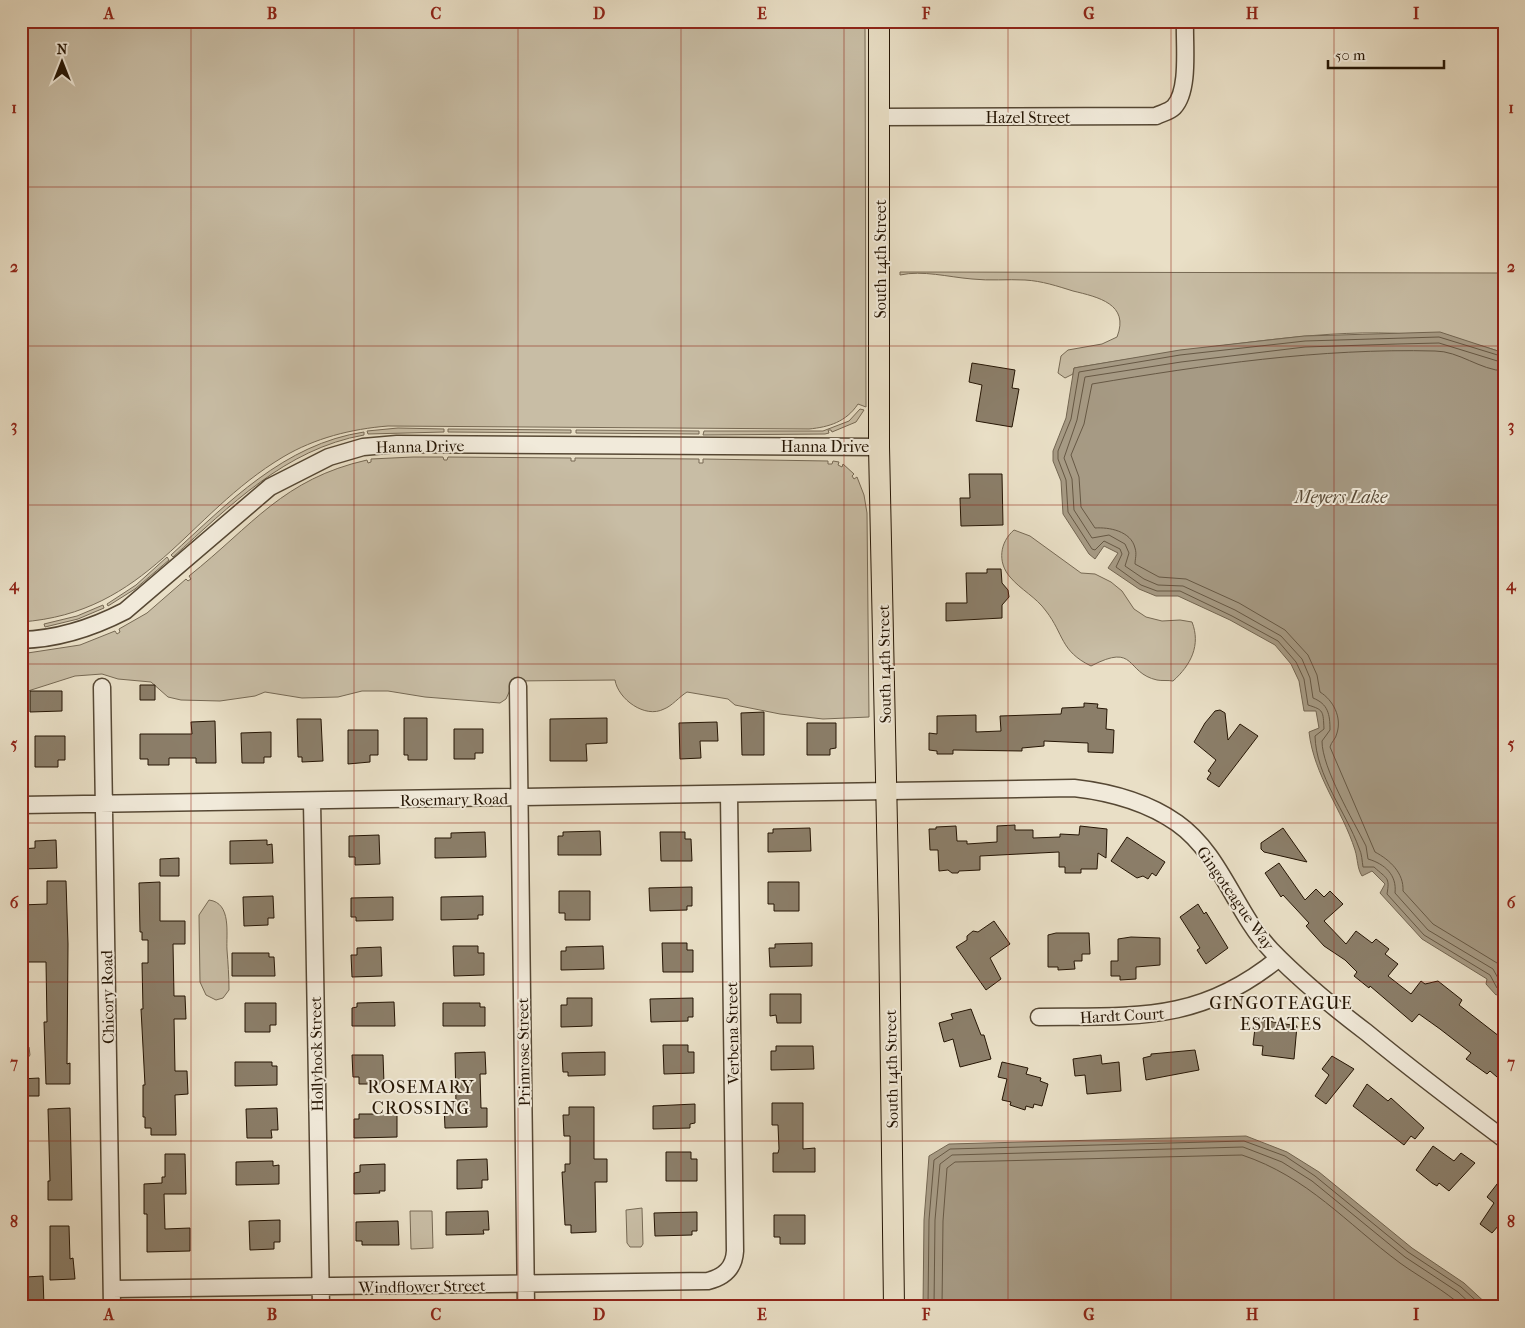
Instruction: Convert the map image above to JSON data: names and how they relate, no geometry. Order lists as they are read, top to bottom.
{
  "streets": {
    "main road": ["South 14th Street"],
    "street": [
      "Hazel Street",
      "Hanna Drive",
      "Rosemary Road",
      "Gingoteague Way",
      "Chicory Road",
      "Hardt Court",
      "Verbena Street",
      "Primrose Street",
      "Hollyhock Street",
      "Windflower Street"
    ]
  },
  "crossings": [
    ["Hazel Street", "South 14th Street"],
    ["South 14th Street", "Hanna Drive"],
    ["South 14th Street", "Rosemary Road"],
    ["South 14th Street", "Gingoteague Way"],
    ["Rosemary Road", "Gingoteague Way"],
    ["Rosemary Road", "Chicory Road"],
    ["Rosemary Road", "Verbena Street"],
    ["Rosemary Road", "Primrose Street"],
    ["Rosemary Road", "Hollyhock Street"],
    ["Gingoteague Way", "Hardt Court"],
    ["Chicory Road", "Windflower Street"],
    ["Verbena Street", "Windflower Street"],
    ["Primrose Street", "Windflower Street"],
    ["Hollyhock Street", "Windflower Street"]
  ],
  "districts": ["GINGOTEAGUE ESTATES", "ROSEMARY CROSSING"],
  "water": ["Meyers Lake"],
  "scale_bar": "50 m",
  "north": "top",
  "grid": {
    "columns": [
      "A",
      "B",
      "C",
      "D",
      "E",
      "F",
      "G",
      "H",
      "I"
    ],
    "rows": [
      "1",
      "2",
      "3",
      "4",
      "5",
      "6",
      "7",
      "8"
    ]
  }
}
